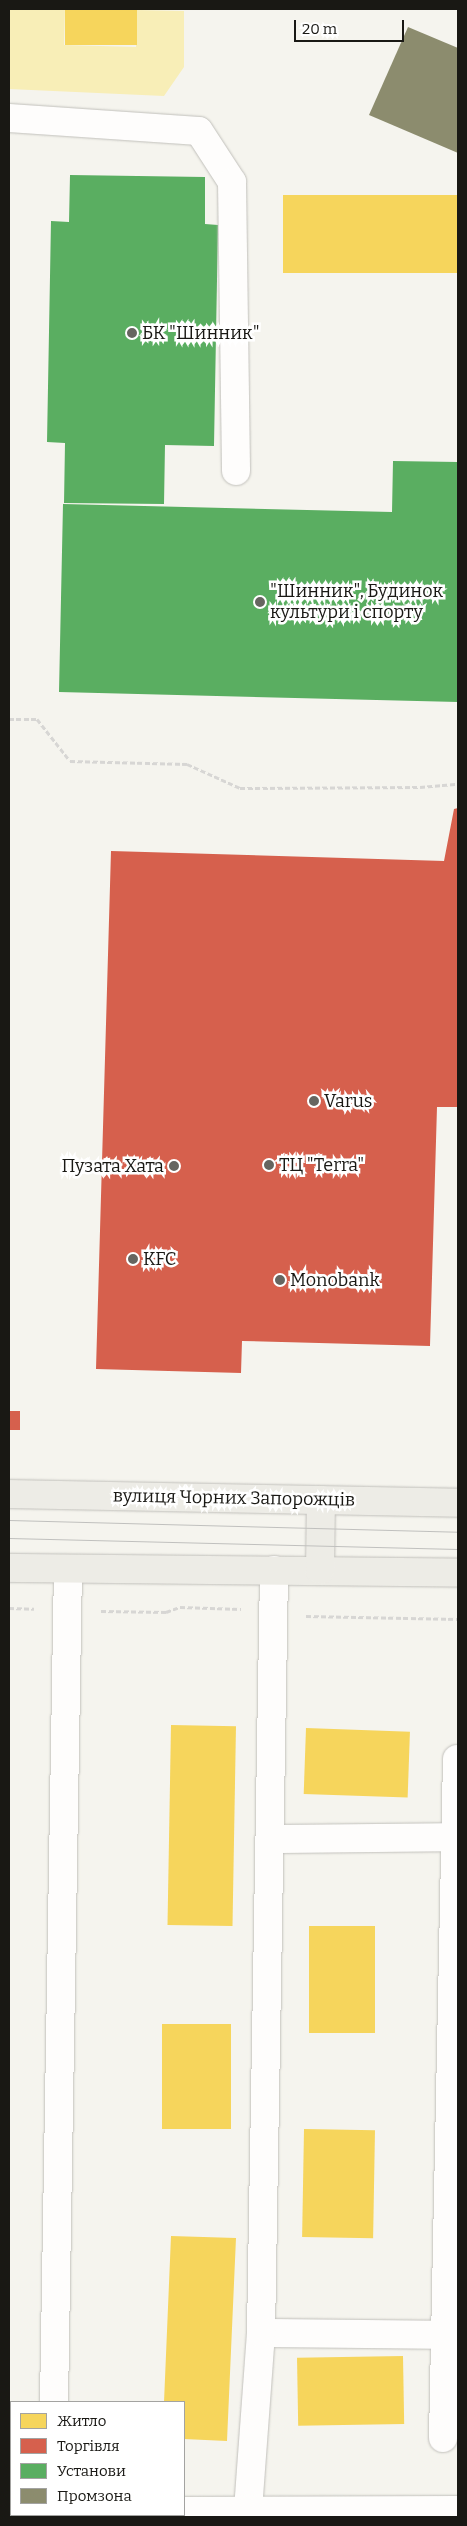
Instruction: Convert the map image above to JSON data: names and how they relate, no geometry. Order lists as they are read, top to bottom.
{
  "streets": {
    "main road": ["вулиця Чорних Запорожців"]
  },
  "places": [
    "БК \"Шинник\"",
    "\"Шинник\", Будинок культури і спорту",
    "Varus",
    "ТЦ \"Terra\"",
    "Пузата Хата",
    "KFC",
    "Monobank"
  ],
  "legend": [
    "Житло",
    "Торгівля",
    "Установи",
    "Промзона"
  ],
  "scale_bar": "20 m"
}
